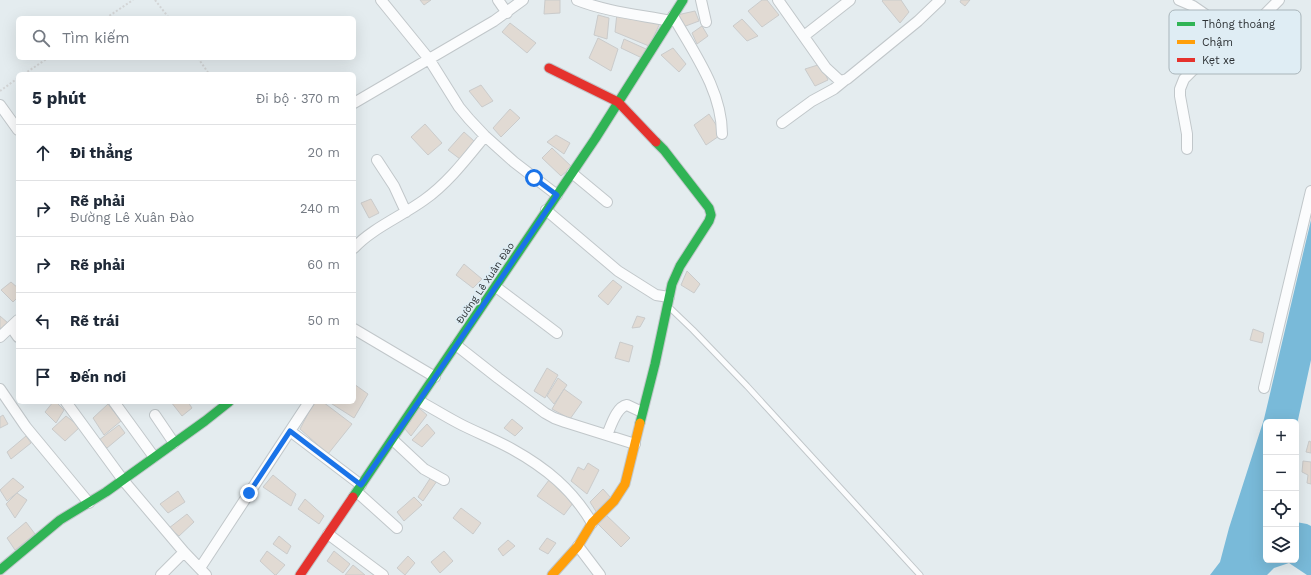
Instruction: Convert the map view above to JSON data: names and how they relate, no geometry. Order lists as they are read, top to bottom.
{
  "streets": {
    "street": ["Đường Lê Xuân Đào"]
  },
  "legend": ["Thông thoáng", "Chậm", "Kẹt xe"],
  "page": {
    "search": "Tìm kiếm",
    "heading": ["5 phút", "Đi bộ · 370 m"],
    "list": [
      ["Đi thẳng", "20 m"],
      ["Rẽ phải", "Đường Lê Xuân Đào", "240 m"],
      ["Rẽ phải", "60 m"],
      ["Rẽ trái", "50 m"],
      "Đến nơi"
    ],
    "map_buttons": ["+", "−"]
  }
}
